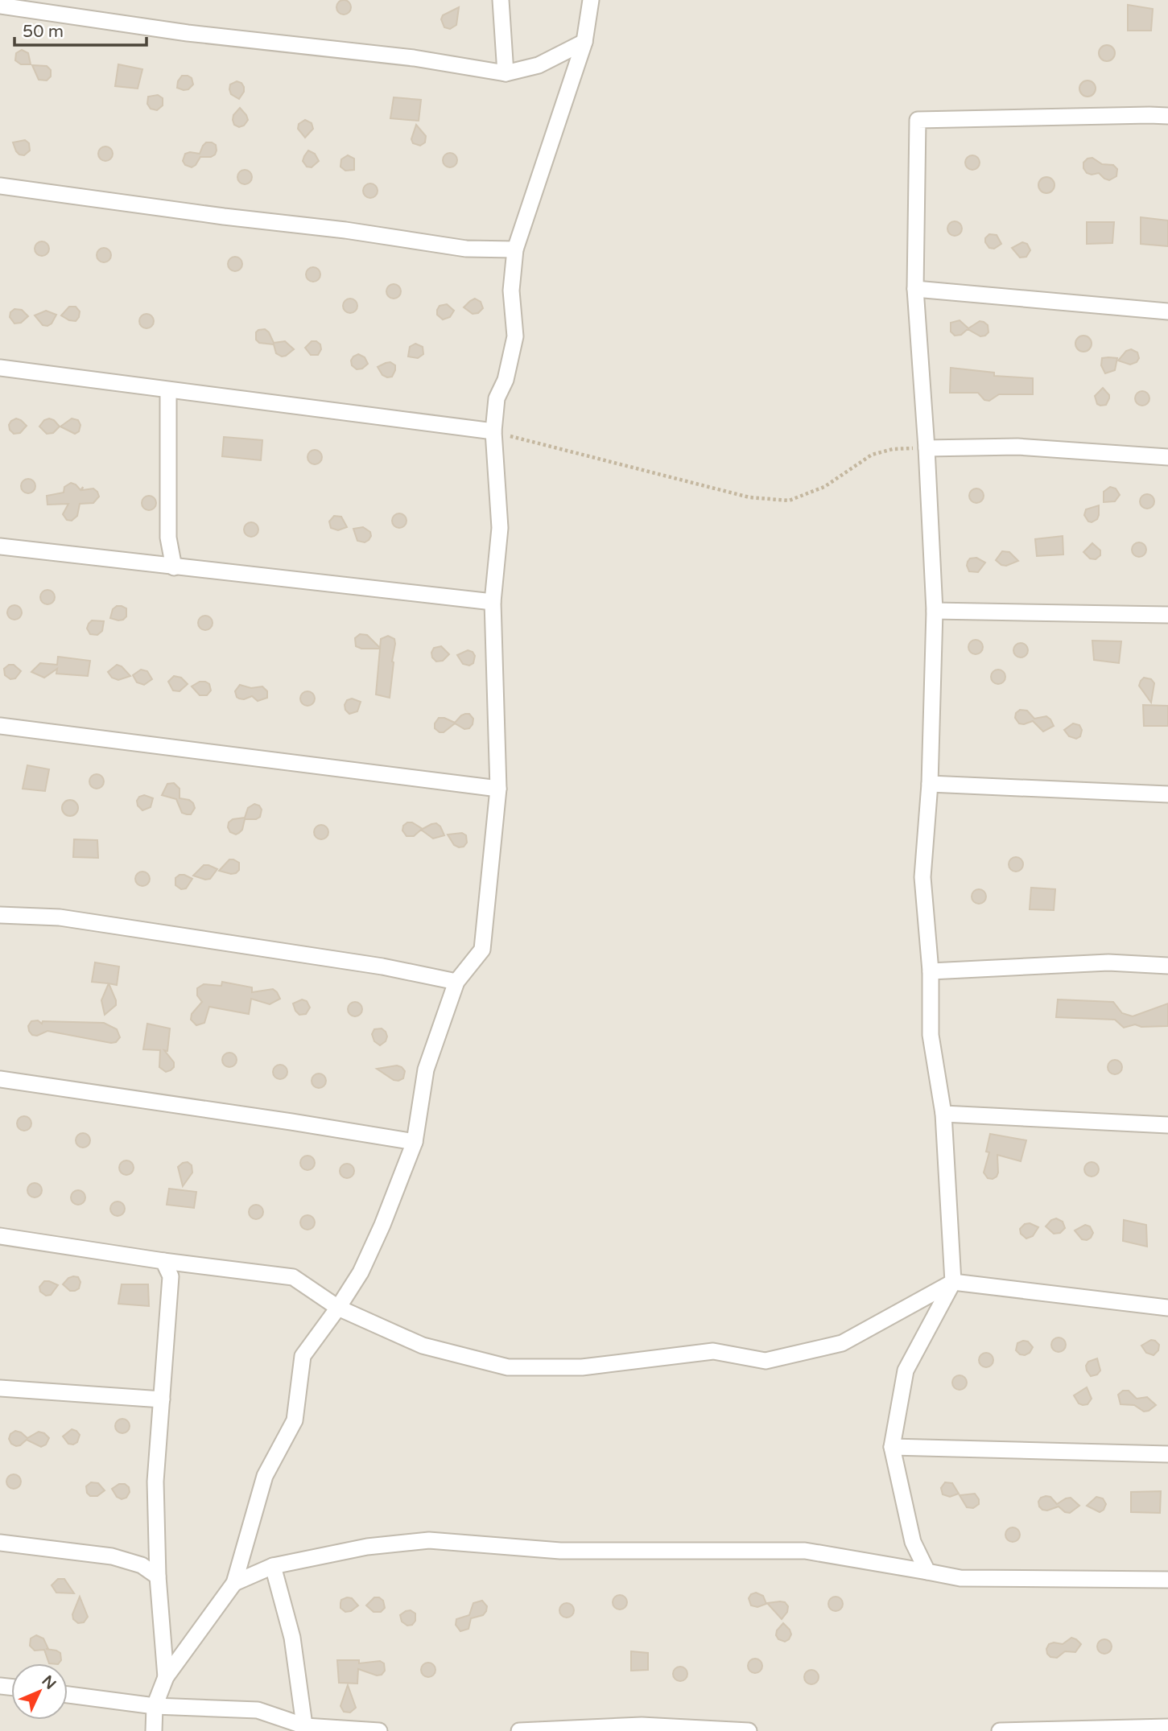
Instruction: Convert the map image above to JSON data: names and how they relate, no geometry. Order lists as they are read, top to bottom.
{
  "scale_bar": "50 m",
  "north": "top right"
}
